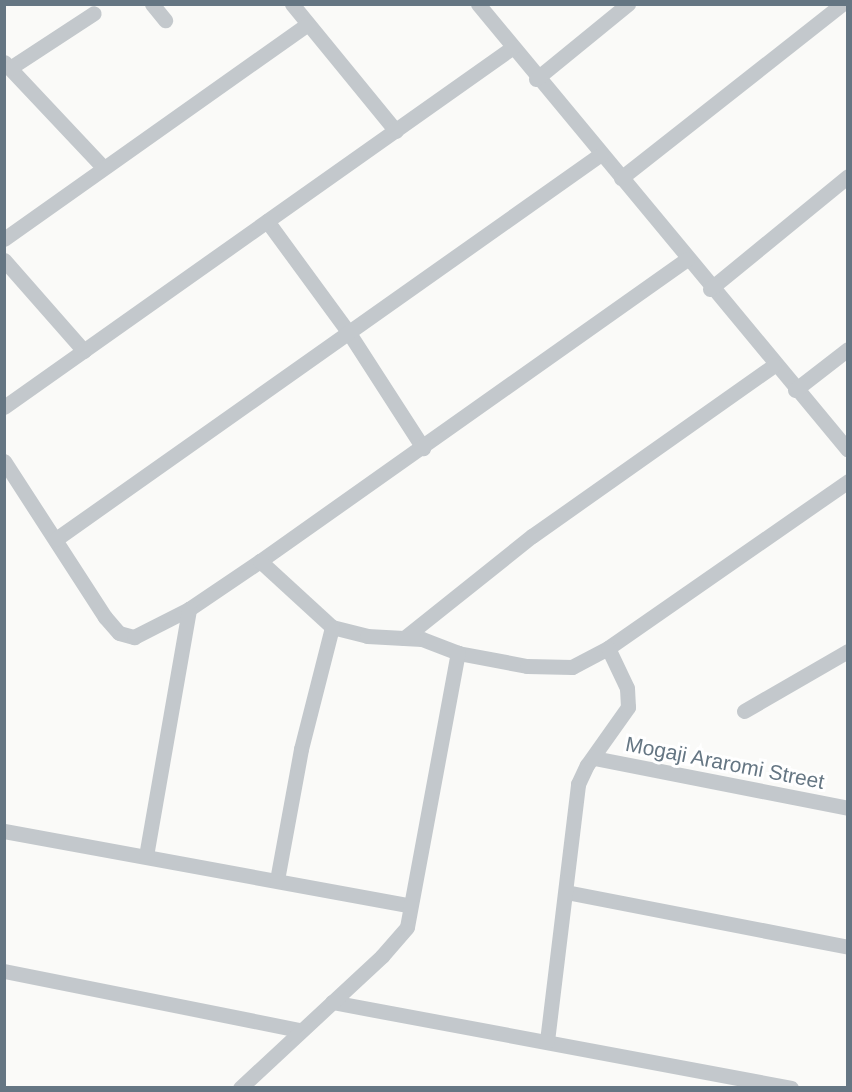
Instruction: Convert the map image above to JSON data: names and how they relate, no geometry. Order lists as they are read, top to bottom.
{
  "streets": {
    "street": ["Mogaji Araromi Street"]
  }
}
